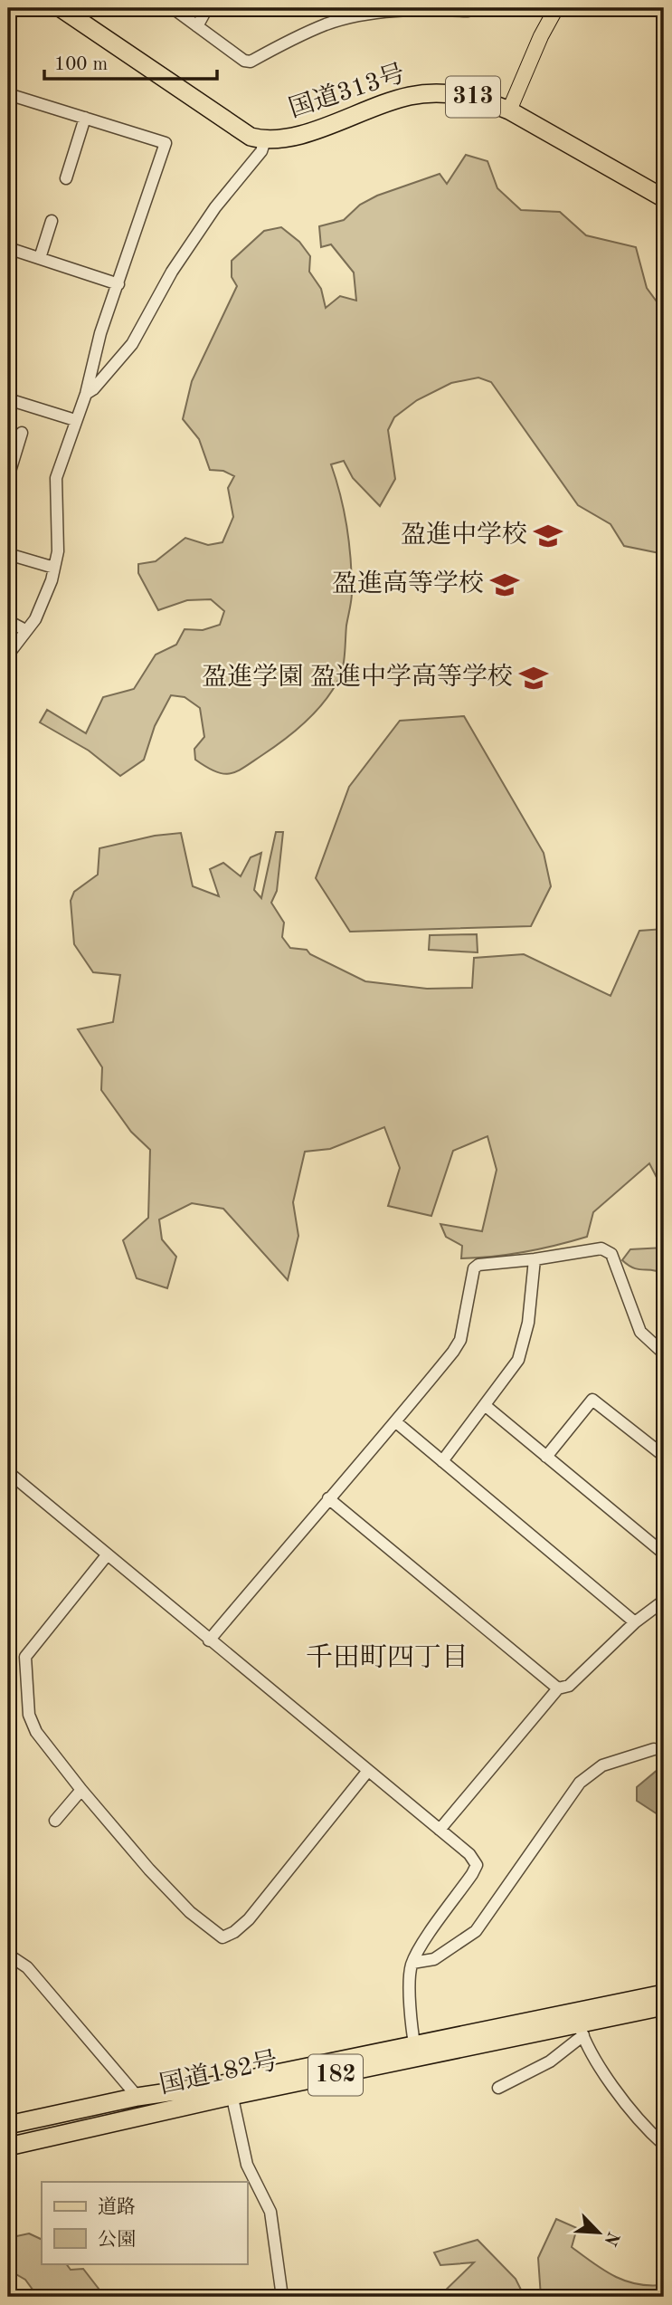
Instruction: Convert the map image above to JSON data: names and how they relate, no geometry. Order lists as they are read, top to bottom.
{
  "streets": {
    "highway": [
      "国道313号",
      "313",
      "国道182号",
      "182"
    ]
  },
  "districts": ["千田町四丁目"],
  "places": {
    "school or university": ["盈進中学校", "盈進高等学校", "盈進学園 盈進中学高等学校"]
  },
  "legend": ["道路", "公園"],
  "scale_bar": "100 m",
  "north": "bottom right"
}
